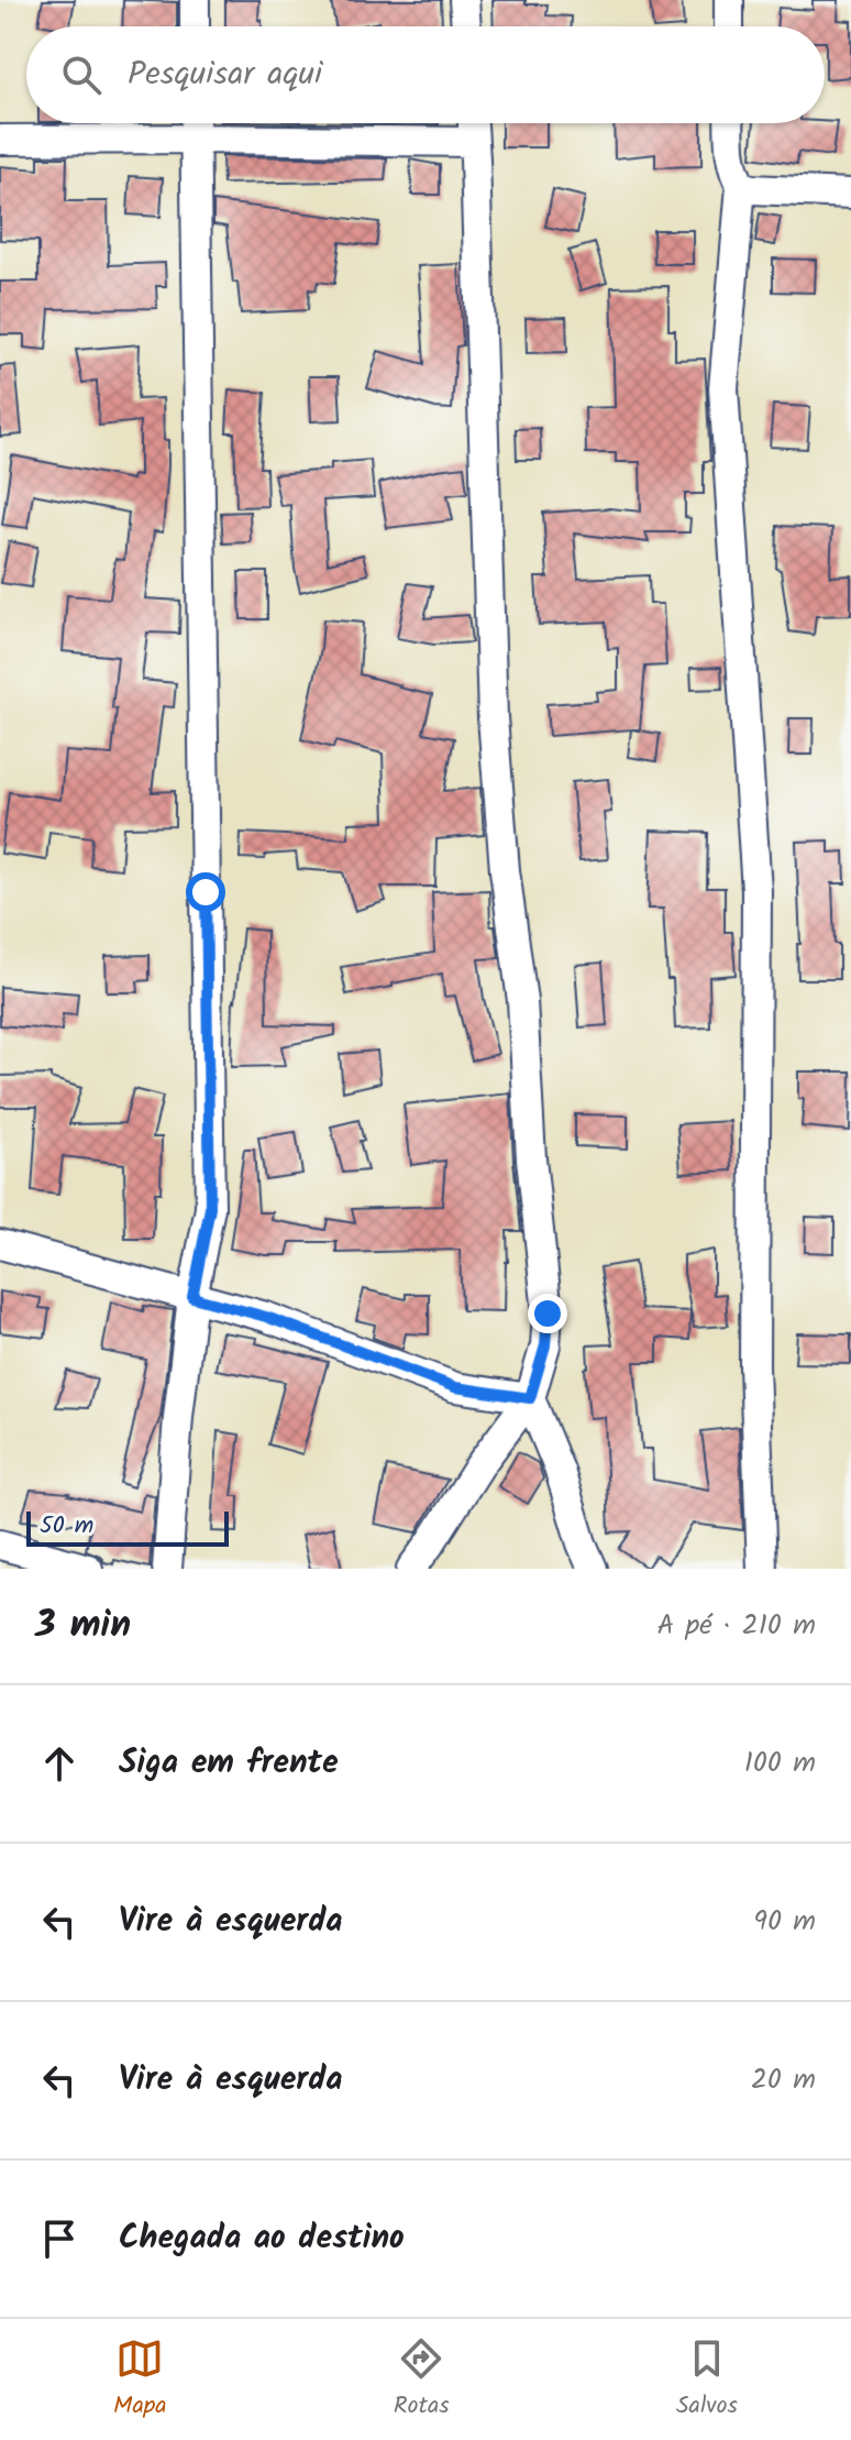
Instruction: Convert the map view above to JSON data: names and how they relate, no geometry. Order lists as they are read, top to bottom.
{
  "scale_bar": "50 m",
  "page": {
    "search": "Pesquisar aqui",
    "scale": "50 m",
    "heading": ["3 min", "A pé · 210 m"],
    "list": [
      ["Siga em frente", "100 m"],
      ["Vire à esquerda", "90 m"],
      ["Vire à esquerda", "20 m"],
      "Chegada ao destino"
    ],
    "nav": ["Mapa", "Rotas", "Salvos"]
  }
}
